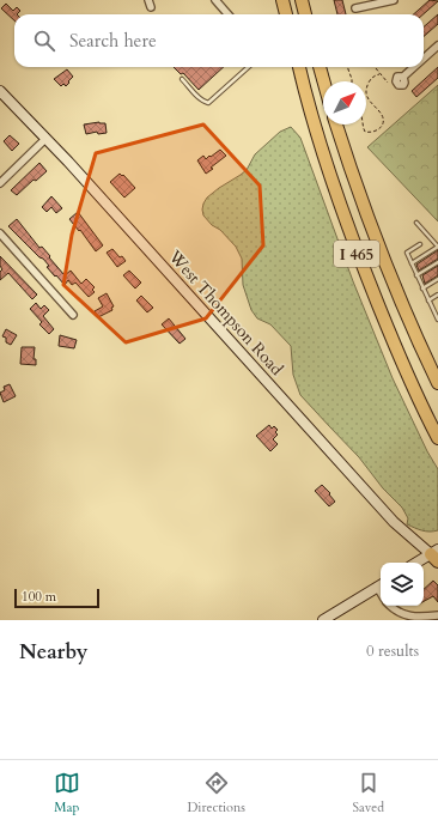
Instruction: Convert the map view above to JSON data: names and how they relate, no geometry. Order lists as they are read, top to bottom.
{
  "streets": {
    "highway": ["I 465"],
    "main road": ["West Thompson Road"]
  },
  "scale_bar": "100 m",
  "north": "top right",
  "page": {
    "search": "Search here",
    "scale": "100 m",
    "heading": ["Nearby", "0 results"],
    "nav": ["Map", "Directions", "Saved"]
  }
}
